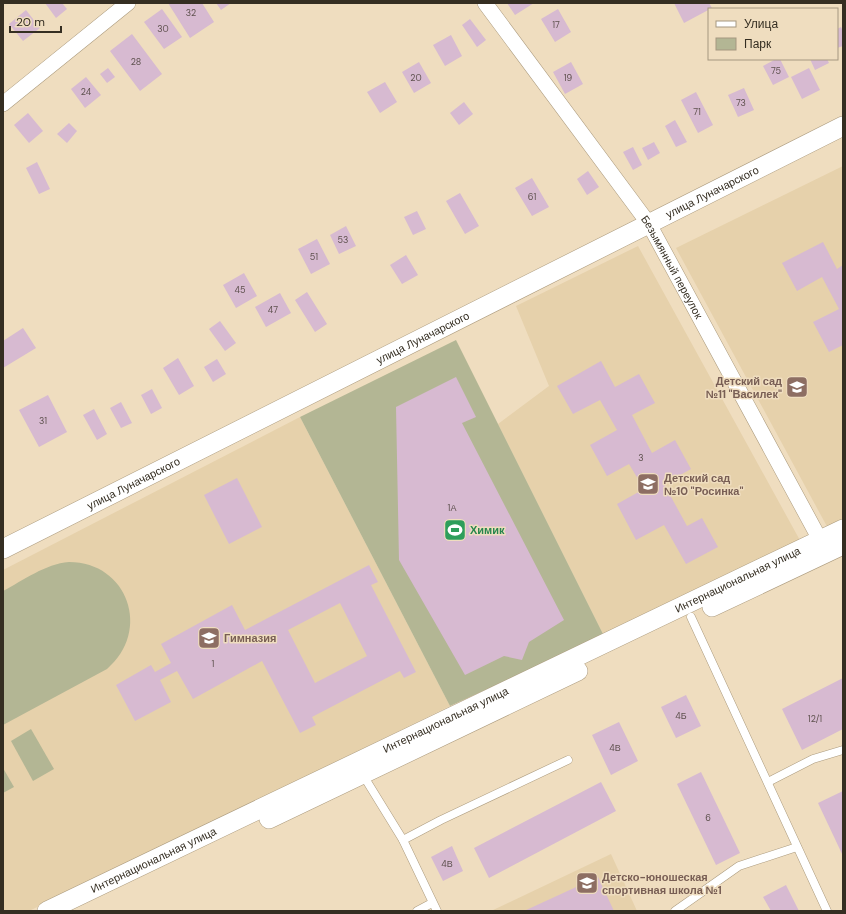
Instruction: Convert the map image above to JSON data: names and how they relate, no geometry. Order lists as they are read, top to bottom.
{
  "streets": {
    "street": ["улица Луначарского", "Безымянный переулок", "Интернациональная улица"]
  },
  "crossings": [
    ["улица Луначарского", "Безымянный переулок"],
    ["Безымянный переулок", "Интернациональная улица"]
  ],
  "places": {
    "school or university": [
      "Детский сад №11 \"Василек\"",
      "Детский сад №10 \"Росинка\"",
      "Гимназия",
      "Детско-юношеская спортивная школа №1"
    ],
    "sports": ["Химик"]
  },
  "house_numbers": [
    "32",
    "17",
    "30",
    "28",
    "75",
    "20",
    "19",
    "24",
    "73",
    "71",
    "61",
    "53",
    "51",
    "45",
    "47",
    "31",
    "3",
    "1А",
    "1",
    "4Б",
    "12/1",
    "4В",
    "6",
    "4В"
  ],
  "legend": ["Улица", "Парк"],
  "scale_bar": "20 m"
}
